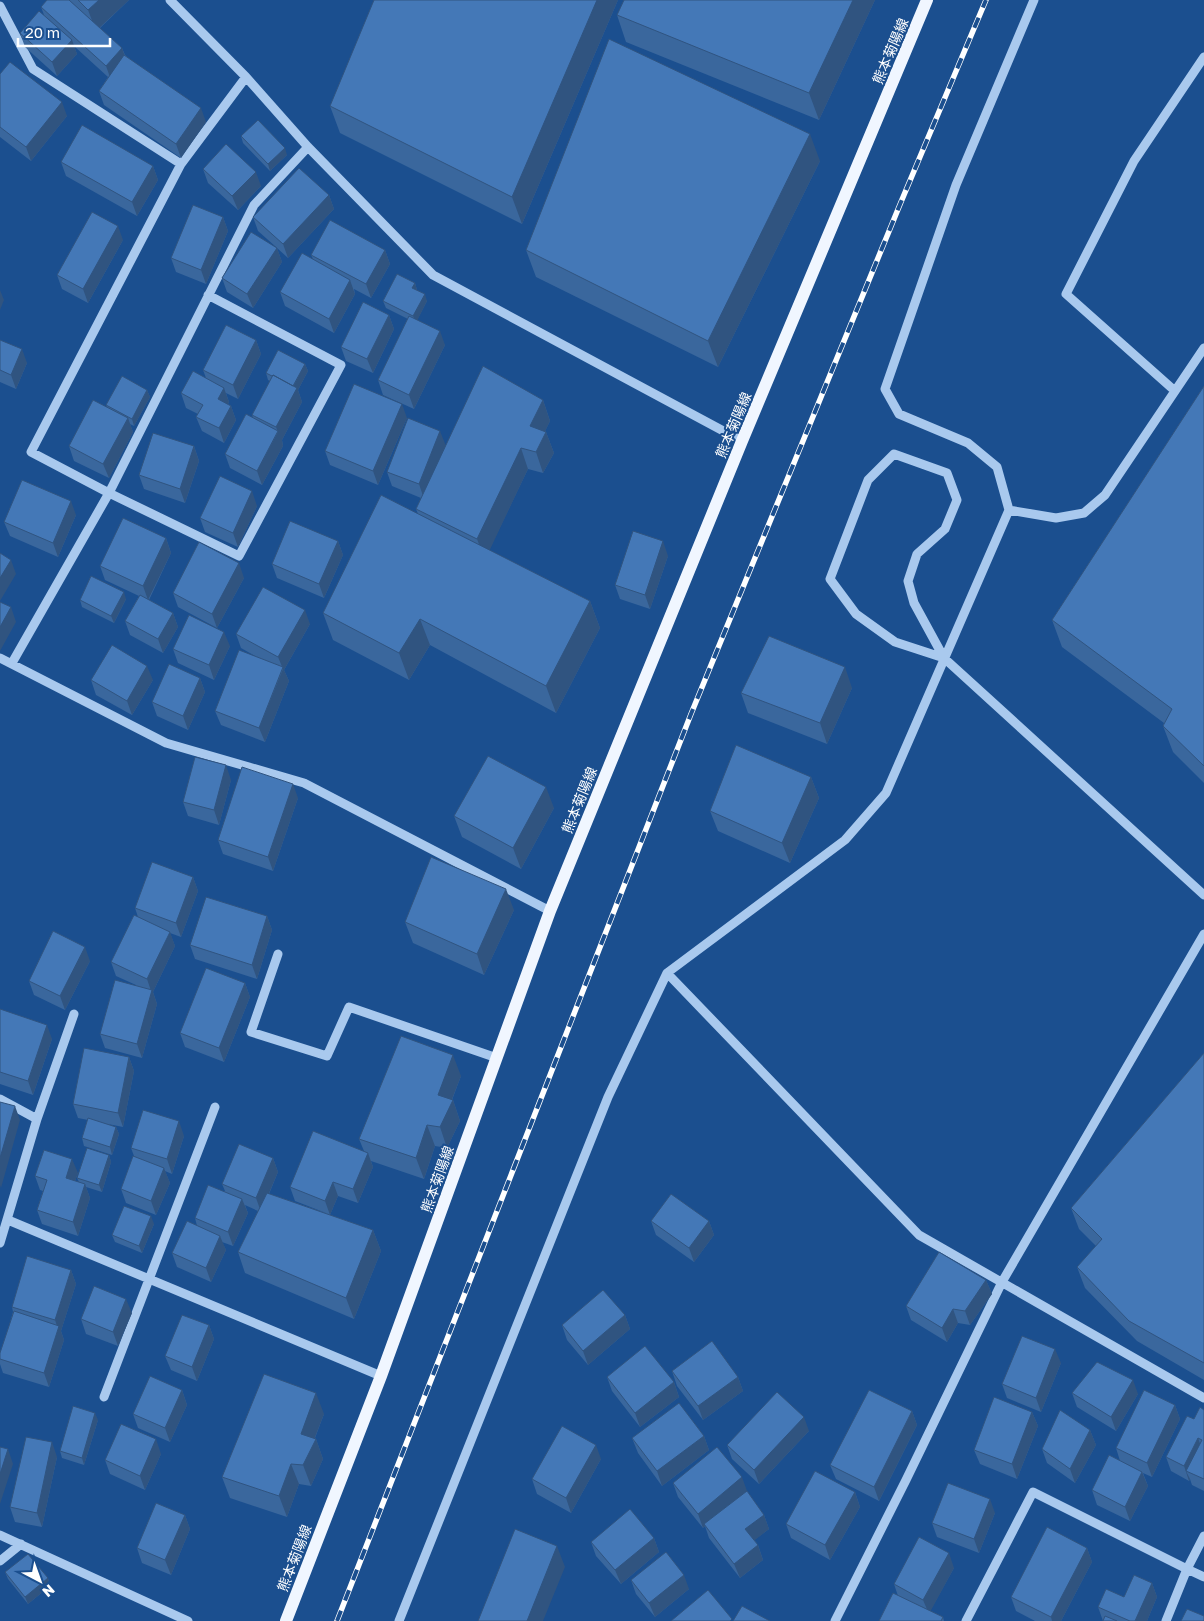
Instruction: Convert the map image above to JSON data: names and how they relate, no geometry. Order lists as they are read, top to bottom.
{
  "streets": {
    "main road": ["熊本菊陽線"]
  },
  "scale_bar": "20 m",
  "north": "bottom right"
}
